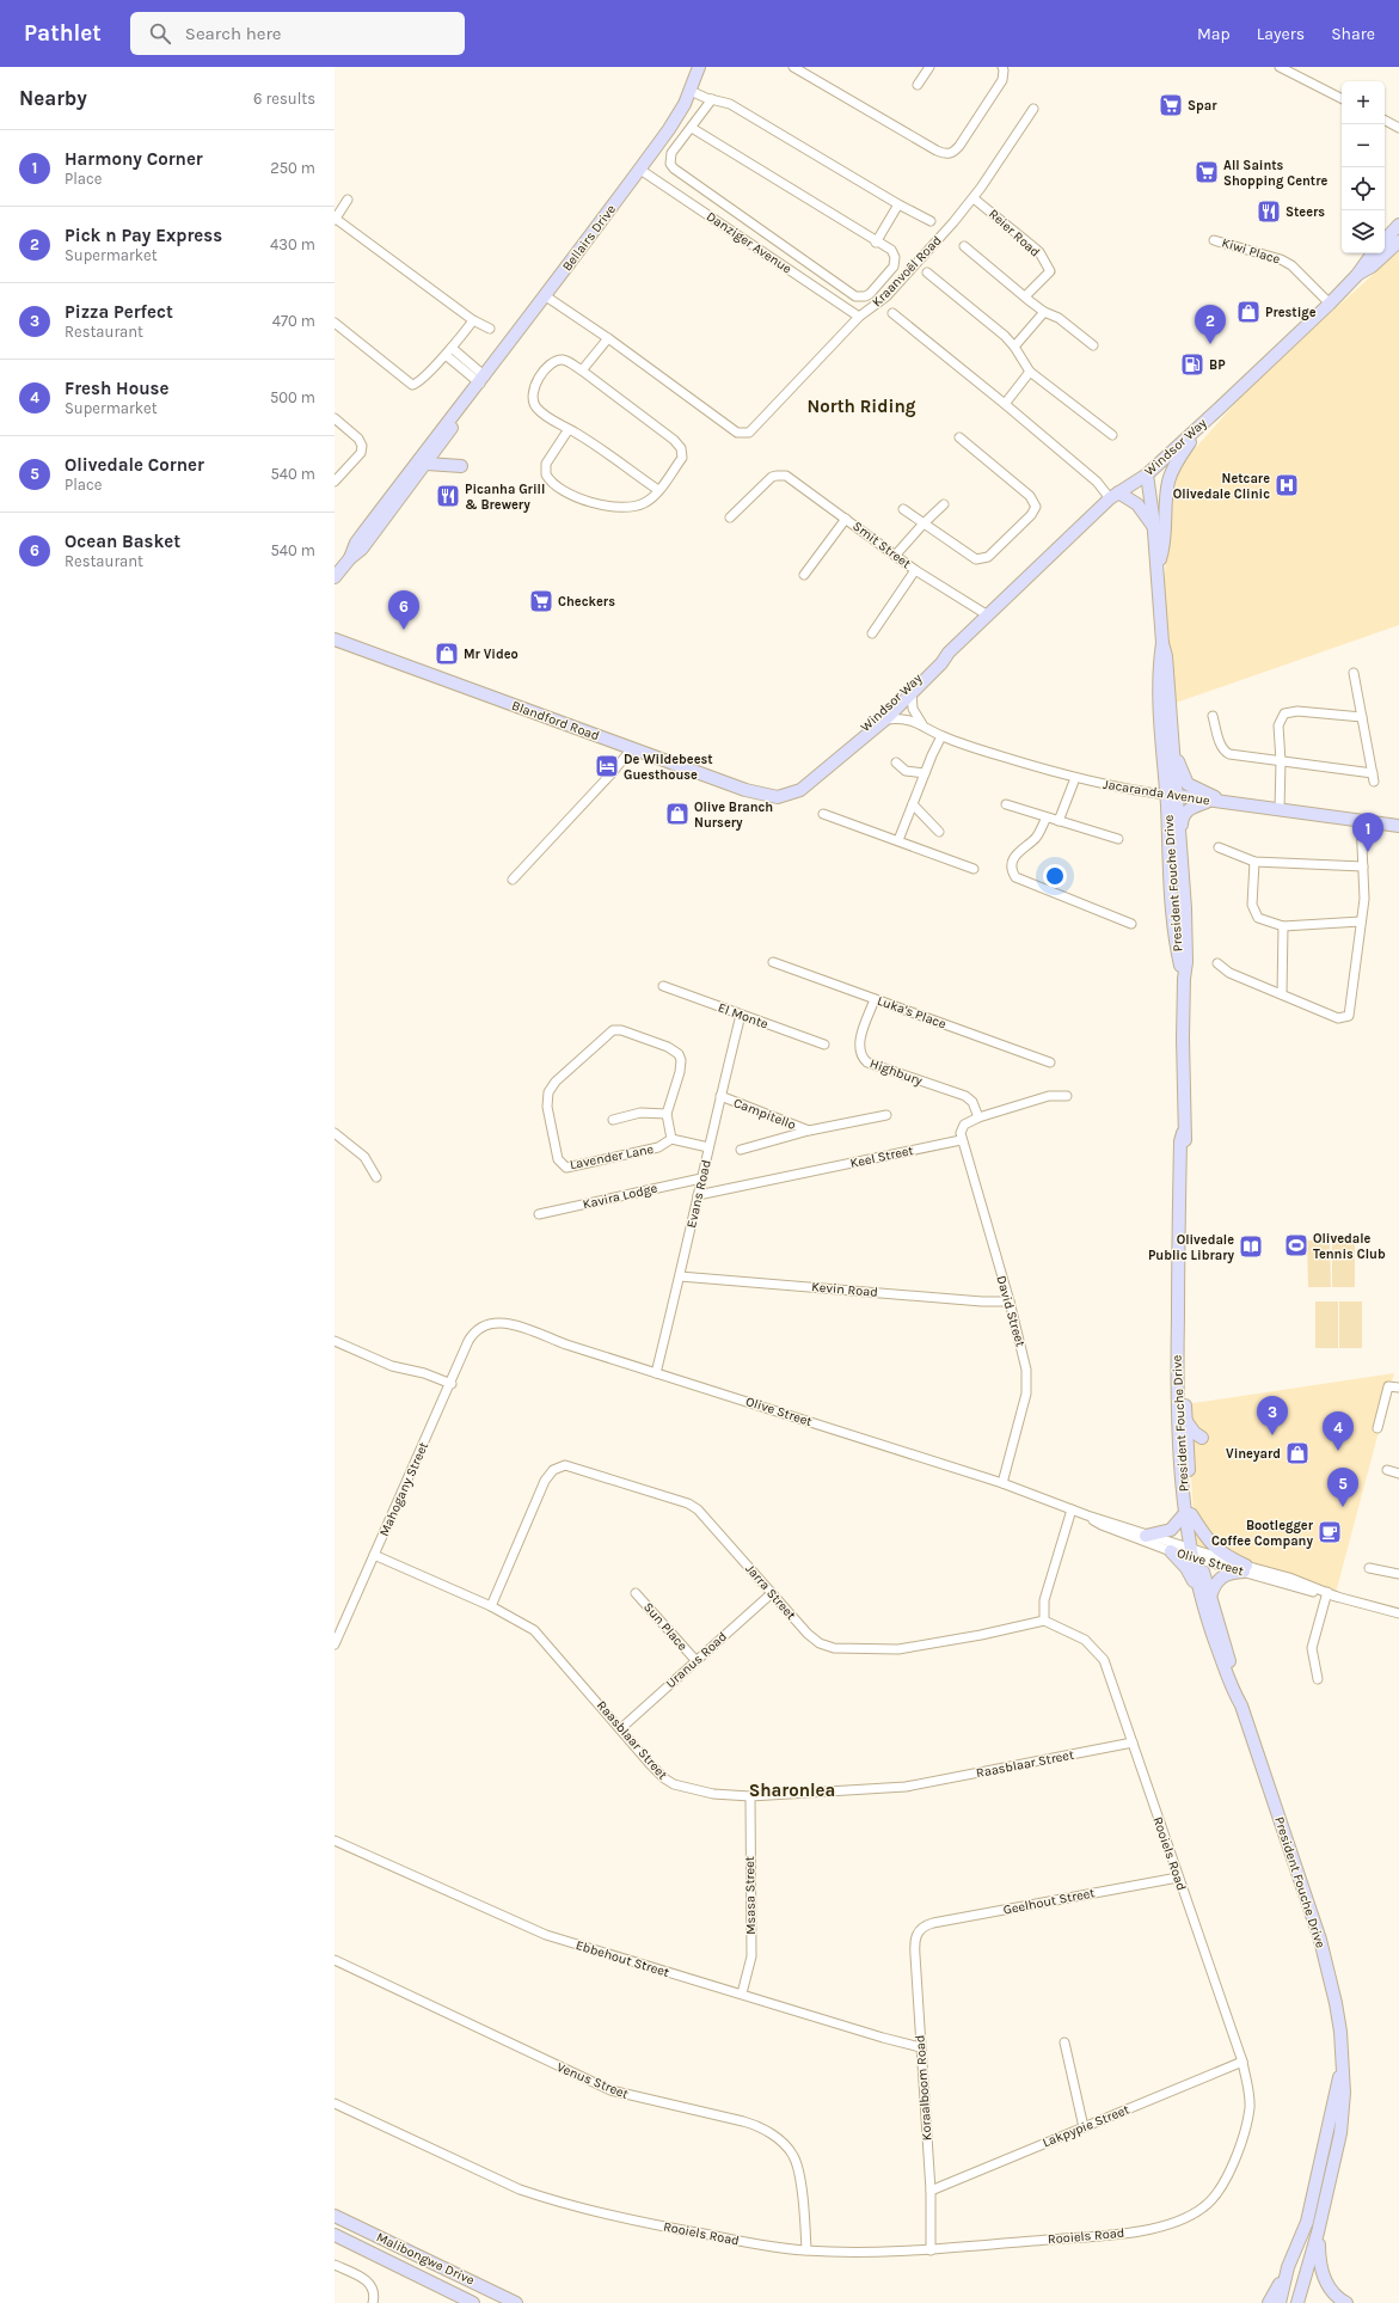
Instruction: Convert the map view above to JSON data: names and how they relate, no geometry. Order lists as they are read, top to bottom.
{
  "streets": {
    "street": [
      "Reier Road",
      "Bellairs Drive",
      "Danziger Avenue",
      "Kiwi Place",
      "Kraanvoël Road",
      "Windsor Way",
      "Smit Street",
      "Blandford Road",
      "Jacaranda Avenue",
      "President Fouche Drive",
      "Luka's Place",
      "El Monte",
      "Highbury",
      "Campitello",
      "Lavender Lane",
      "Keel Street",
      "Evans Road",
      "Kavira Lodge",
      "Kevin Road",
      "David Street",
      "Olive Street",
      "Mahogany Street",
      "Jarra Street",
      "Sun Place",
      "Uranus Road",
      "Raasblaar Street",
      "Rooiels Road",
      "Msasa Street",
      "Geelhout Street",
      "Ebbehout Street",
      "Venus Street",
      "Koraalboom Road",
      "Lakpypie Street",
      "Malibongwe Drive"
    ]
  },
  "crossings": [
    ["Reier Road", "Kraanvoël Road"],
    ["Bellairs Drive", "Danziger Avenue"],
    ["Danziger Avenue", "Kraanvoël Road"],
    ["Kiwi Place", "Windsor Way"],
    ["Windsor Way", "Smit Street"],
    ["Windsor Way", "Blandford Road"],
    ["Windsor Way", "Jacaranda Avenue"],
    ["Windsor Way", "President Fouche Drive"],
    ["Jacaranda Avenue", "President Fouche Drive"],
    ["President Fouche Drive", "Olive Street"],
    ["Luka's Place", "Highbury"],
    ["El Monte", "Evans Road"],
    ["Campitello", "Evans Road"],
    ["Lavender Lane", "Evans Road"],
    ["Keel Street", "Evans Road"],
    ["Keel Street", "David Street"],
    ["Evans Road", "Kavira Lodge"],
    ["Evans Road", "Kevin Road"],
    ["Evans Road", "Olive Street"],
    ["Kevin Road", "David Street"],
    ["David Street", "Olive Street"],
    ["Olive Street", "Mahogany Street"],
    ["Mahogany Street", "Raasblaar Street"],
    ["Jarra Street", "Uranus Road"],
    ["Jarra Street", "Raasblaar Street"],
    ["Jarra Street", "Rooiels Road"],
    ["Sun Place", "Uranus Road"],
    ["Uranus Road", "Raasblaar Street"],
    ["Raasblaar Street", "Rooiels Road"],
    ["Raasblaar Street", "Msasa Street"],
    ["Rooiels Road", "Geelhout Street"],
    ["Rooiels Road", "Venus Street"],
    ["Rooiels Road", "Koraalboom Road"],
    ["Rooiels Road", "Lakpypie Street"],
    ["Msasa Street", "Ebbehout Street"],
    ["Geelhout Street", "Koraalboom Road"],
    ["Ebbehout Street", "Koraalboom Road"],
    ["Koraalboom Road", "Lakpypie Street"]
  ],
  "districts": ["North Riding", "Sharonlea"],
  "places": {
    "supermarket": ["Spar", "All Saints Shopping Centre", "Checkers"],
    "restaurant": ["Steers", "Picanha Grill & Brewery"],
    "shop": [
      "Prestige",
      "Mr Video",
      "Olive Branch Nursery",
      "Vineyard"
    ],
    "fuel station": ["BP"],
    "hospital": ["Netcare Olivedale Clinic"],
    "hotel": ["De Wildebeest Guesthouse"],
    "sports": ["Olivedale Tennis Club"],
    "library": ["Olivedale Public Library"],
    "cafe": ["Bootlegger Coffee Company"]
  },
  "page": {
    "header": "Pathlet",
    "search": "Search here",
    "nav": ["Map", "Layers", "Share"],
    "heading": ["Nearby", "6 results"],
    "map_buttons": ["+", "−"],
    "list": [
      {
        "mark": "1",
        "name": "Harmony Corner",
        "note": "Place",
        "value": "250 m"
      },
      {
        "mark": "2",
        "name": "Pick n Pay Express",
        "note": "Supermarket",
        "value": "430 m"
      },
      {
        "mark": "3",
        "name": "Pizza Perfect",
        "note": "Restaurant",
        "value": "470 m"
      },
      {
        "mark": "4",
        "name": "Fresh House",
        "note": "Supermarket",
        "value": "500 m"
      },
      {
        "mark": "5",
        "name": "Olivedale Corner",
        "note": "Place",
        "value": "540 m"
      },
      {
        "mark": "6",
        "name": "Ocean Basket",
        "note": "Restaurant",
        "value": "540 m"
      }
    ],
    "pins": [
      "2",
      "6",
      "1",
      "3",
      "4",
      "5"
    ]
  }
}
